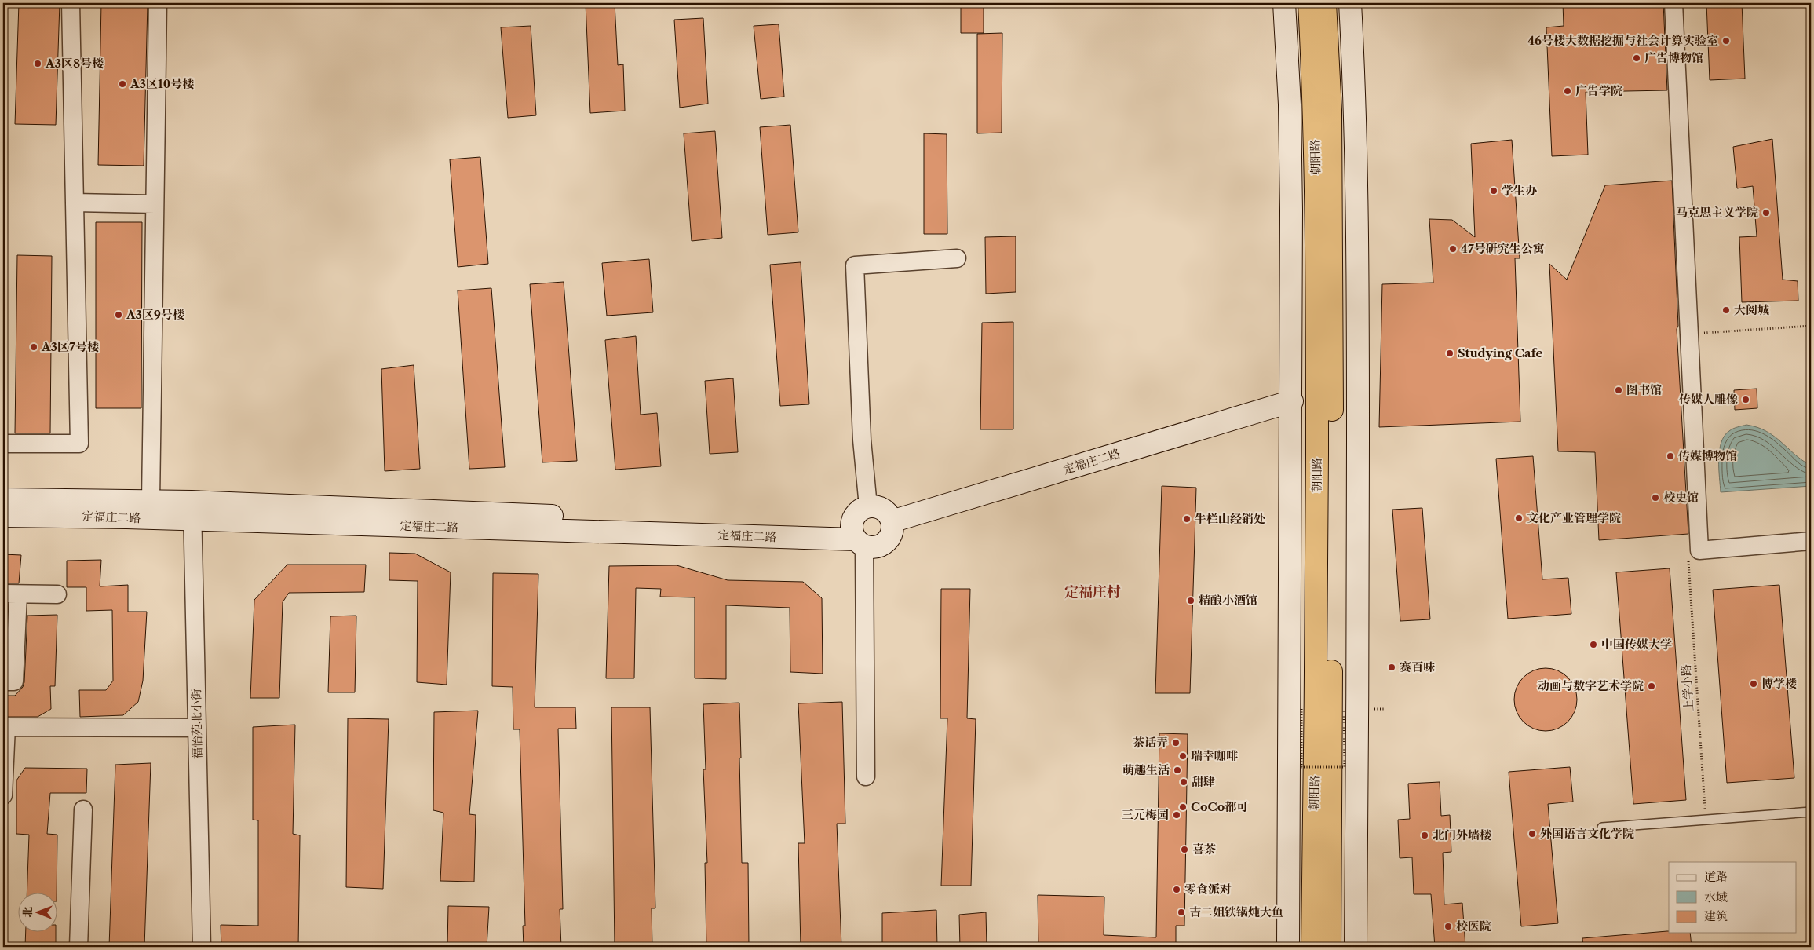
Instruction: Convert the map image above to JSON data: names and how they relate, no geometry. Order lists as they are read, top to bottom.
{
  "streets": {
    "highway": ["朝阳路"],
    "street": ["定福庄二路", "福怡苑北小街"],
    "path": ["上学小路"]
  },
  "crossings": [
    ["定福庄二路", "福怡苑北小街"]
  ],
  "districts": ["定福庄村"],
  "places": [
    "46号楼大数据挖掘与社会计算实验室",
    "广告博物馆",
    "A3区8号楼",
    "A3区10号楼",
    "广告学院",
    "学生办",
    "马克思主义学院",
    "47号研究生公寓",
    "大阅城",
    "A3区9号楼",
    "A3区7号楼",
    "Studying Cafe",
    "图书馆",
    "传媒人雕像",
    "传媒博物馆",
    "校史馆",
    "文化产业管理学院",
    "牛栏山经销处",
    "精酿小酒馆",
    "中国传媒大学",
    "赛百味",
    "博学楼",
    "动画与数字艺术学院",
    "茶话弄",
    "瑞幸咖啡",
    "萌趣生活",
    "甜肆",
    "CoCo都可",
    "三元梅园",
    "外国语言文化学院",
    "北门外墙楼",
    "喜茶",
    "零食派对",
    "吉二姐铁锅炖大鱼",
    "校医院"
  ],
  "legend": ["道路", "水域", "建筑"],
  "north": "left"
}
